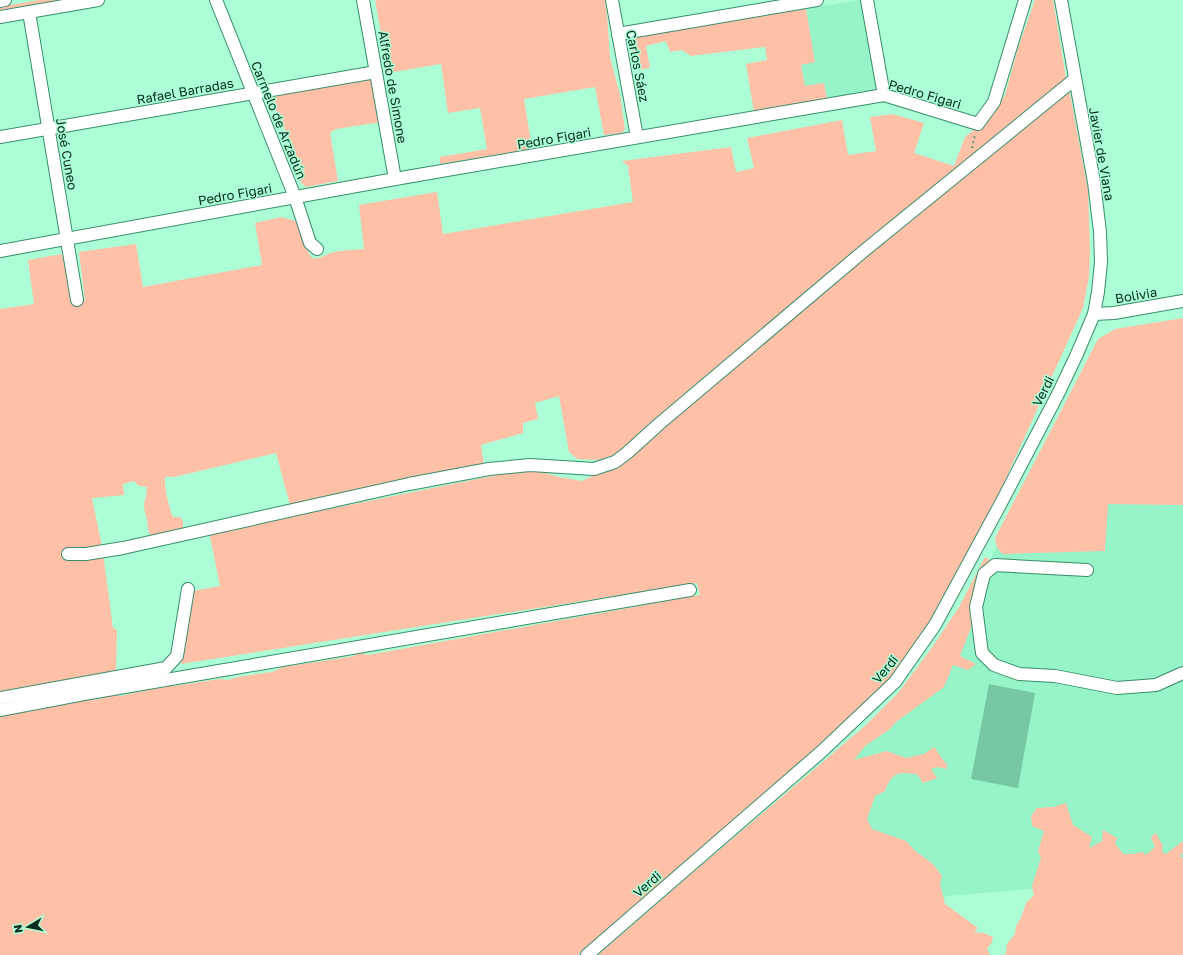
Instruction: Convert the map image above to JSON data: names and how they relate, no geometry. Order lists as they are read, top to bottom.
{
  "streets": {
    "street": [
      "Carlos Sáez",
      "Alfredo de Simone",
      "Rafael Barradas",
      "Pedro Figari",
      "Carmelo de Arzadún",
      "José Cuneo",
      "Javier de Viana",
      "Bolivia",
      "Verdi"
    ]
  },
  "crossings": [
    ["Carlos Sáez", "Pedro Figari"],
    ["Alfredo de Simone", "Rafael Barradas"],
    ["Alfredo de Simone", "Pedro Figari"],
    ["Rafael Barradas", "Carmelo de Arzadún"],
    ["Rafael Barradas", "José Cuneo"],
    ["Pedro Figari", "Carmelo de Arzadún"],
    ["Pedro Figari", "José Cuneo"],
    ["Javier de Viana", "Bolivia"],
    ["Javier de Viana", "Verdi"],
    ["Bolivia", "Verdi"]
  ],
  "north": "left"
}
